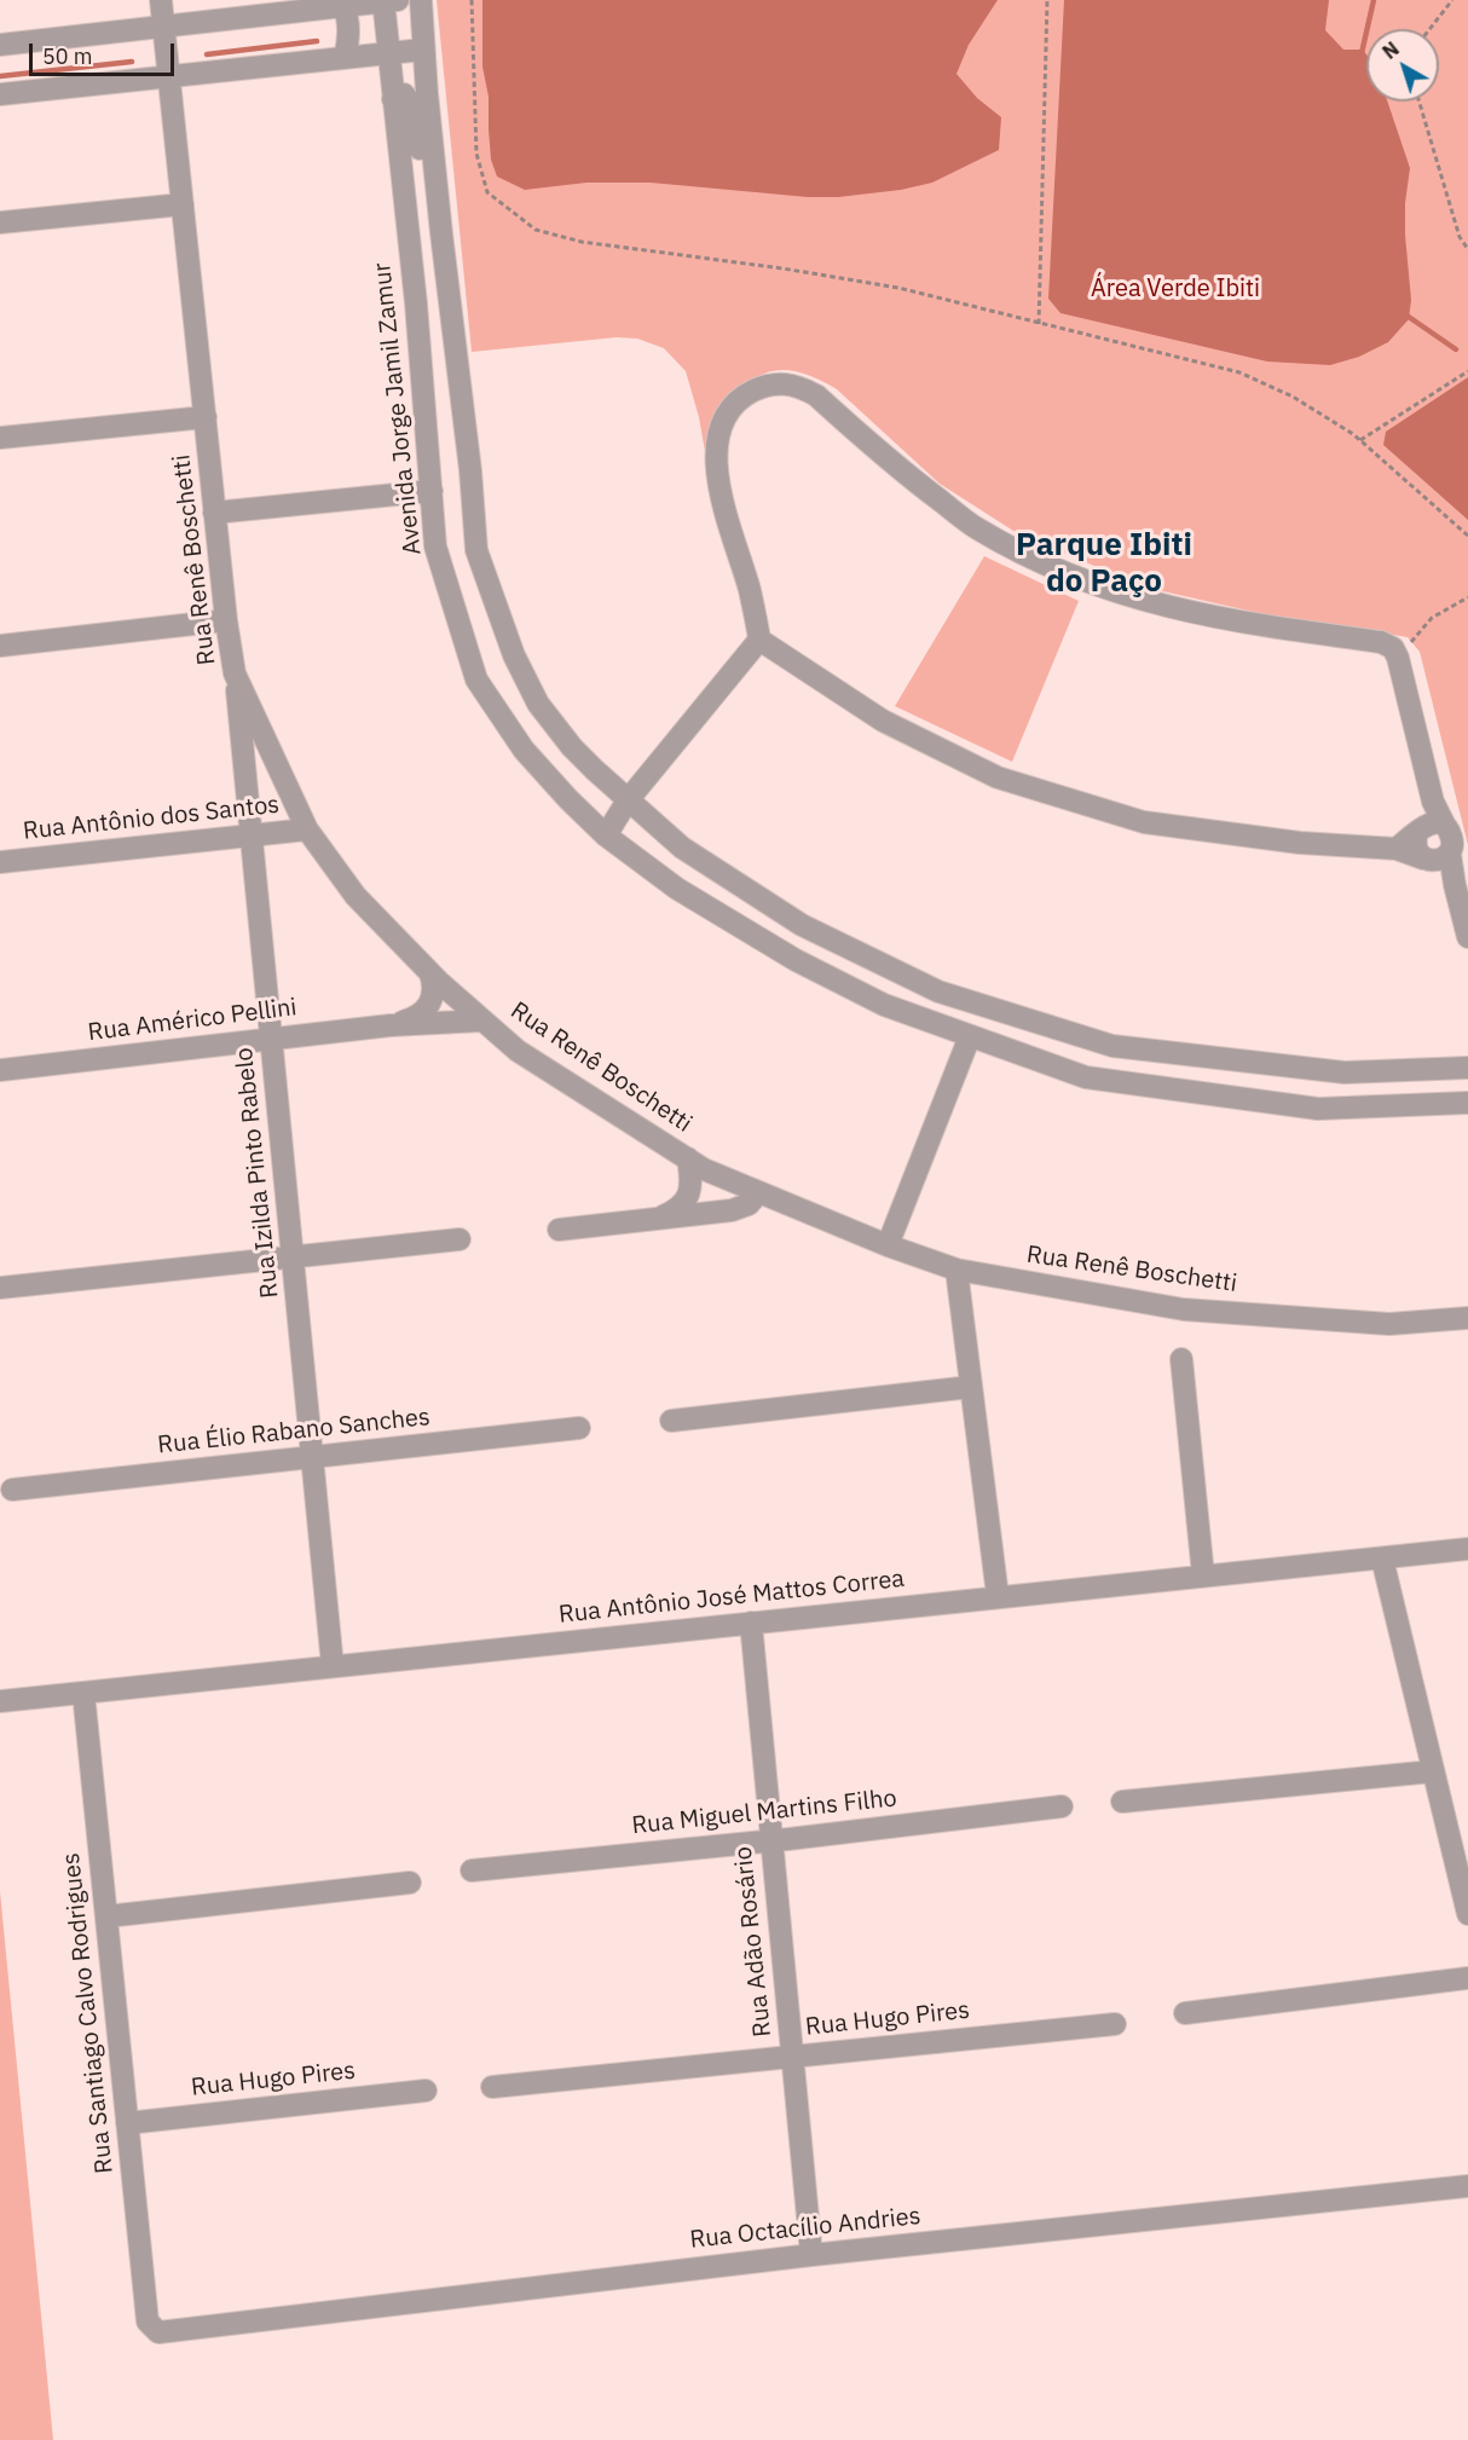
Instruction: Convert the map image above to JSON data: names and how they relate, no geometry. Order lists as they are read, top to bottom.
{
  "streets": {
    "street": [
      "Avenida Jorge Jamil Zamur",
      "Rua Renê Boschetti",
      "Rua Antônio dos Santos",
      "Rua Américo Pellini",
      "Rua Izilda Pinto Rabelo",
      "Rua Élio Rabano Sanches",
      "Rua Antônio José Mattos Correa",
      "Rua Miguel Martins Filho",
      "Rua Adão Rosário",
      "Rua Santiago Calvo Rodrigues",
      "Rua Hugo Pires",
      "Rua Octacílio Andries"
    ]
  },
  "crossings": [
    ["Rua Renê Boschetti", "Rua Antônio dos Santos"],
    ["Rua Renê Boschetti", "Rua Américo Pellini"],
    ["Rua Renê Boschetti", "Rua Izilda Pinto Rabelo"],
    ["Rua Antônio dos Santos", "Rua Izilda Pinto Rabelo"],
    ["Rua Américo Pellini", "Rua Izilda Pinto Rabelo"],
    ["Rua Izilda Pinto Rabelo", "Rua Élio Rabano Sanches"],
    ["Rua Izilda Pinto Rabelo", "Rua Antônio José Mattos Correa"],
    ["Rua Antônio José Mattos Correa", "Rua Adão Rosário"],
    ["Rua Antônio José Mattos Correa", "Rua Santiago Calvo Rodrigues"],
    ["Rua Miguel Martins Filho", "Rua Adão Rosário"],
    ["Rua Adão Rosário", "Rua Hugo Pires"],
    ["Rua Adão Rosário", "Rua Octacílio Andries"],
    ["Rua Santiago Calvo Rodrigues", "Rua Hugo Pires"],
    ["Rua Santiago Calvo Rodrigues", "Rua Octacílio Andries"]
  ],
  "districts": ["Parque Ibiti do Paço"],
  "parks": ["Área Verde Ibiti"],
  "scale_bar": "50 m",
  "north": "top left"
}
